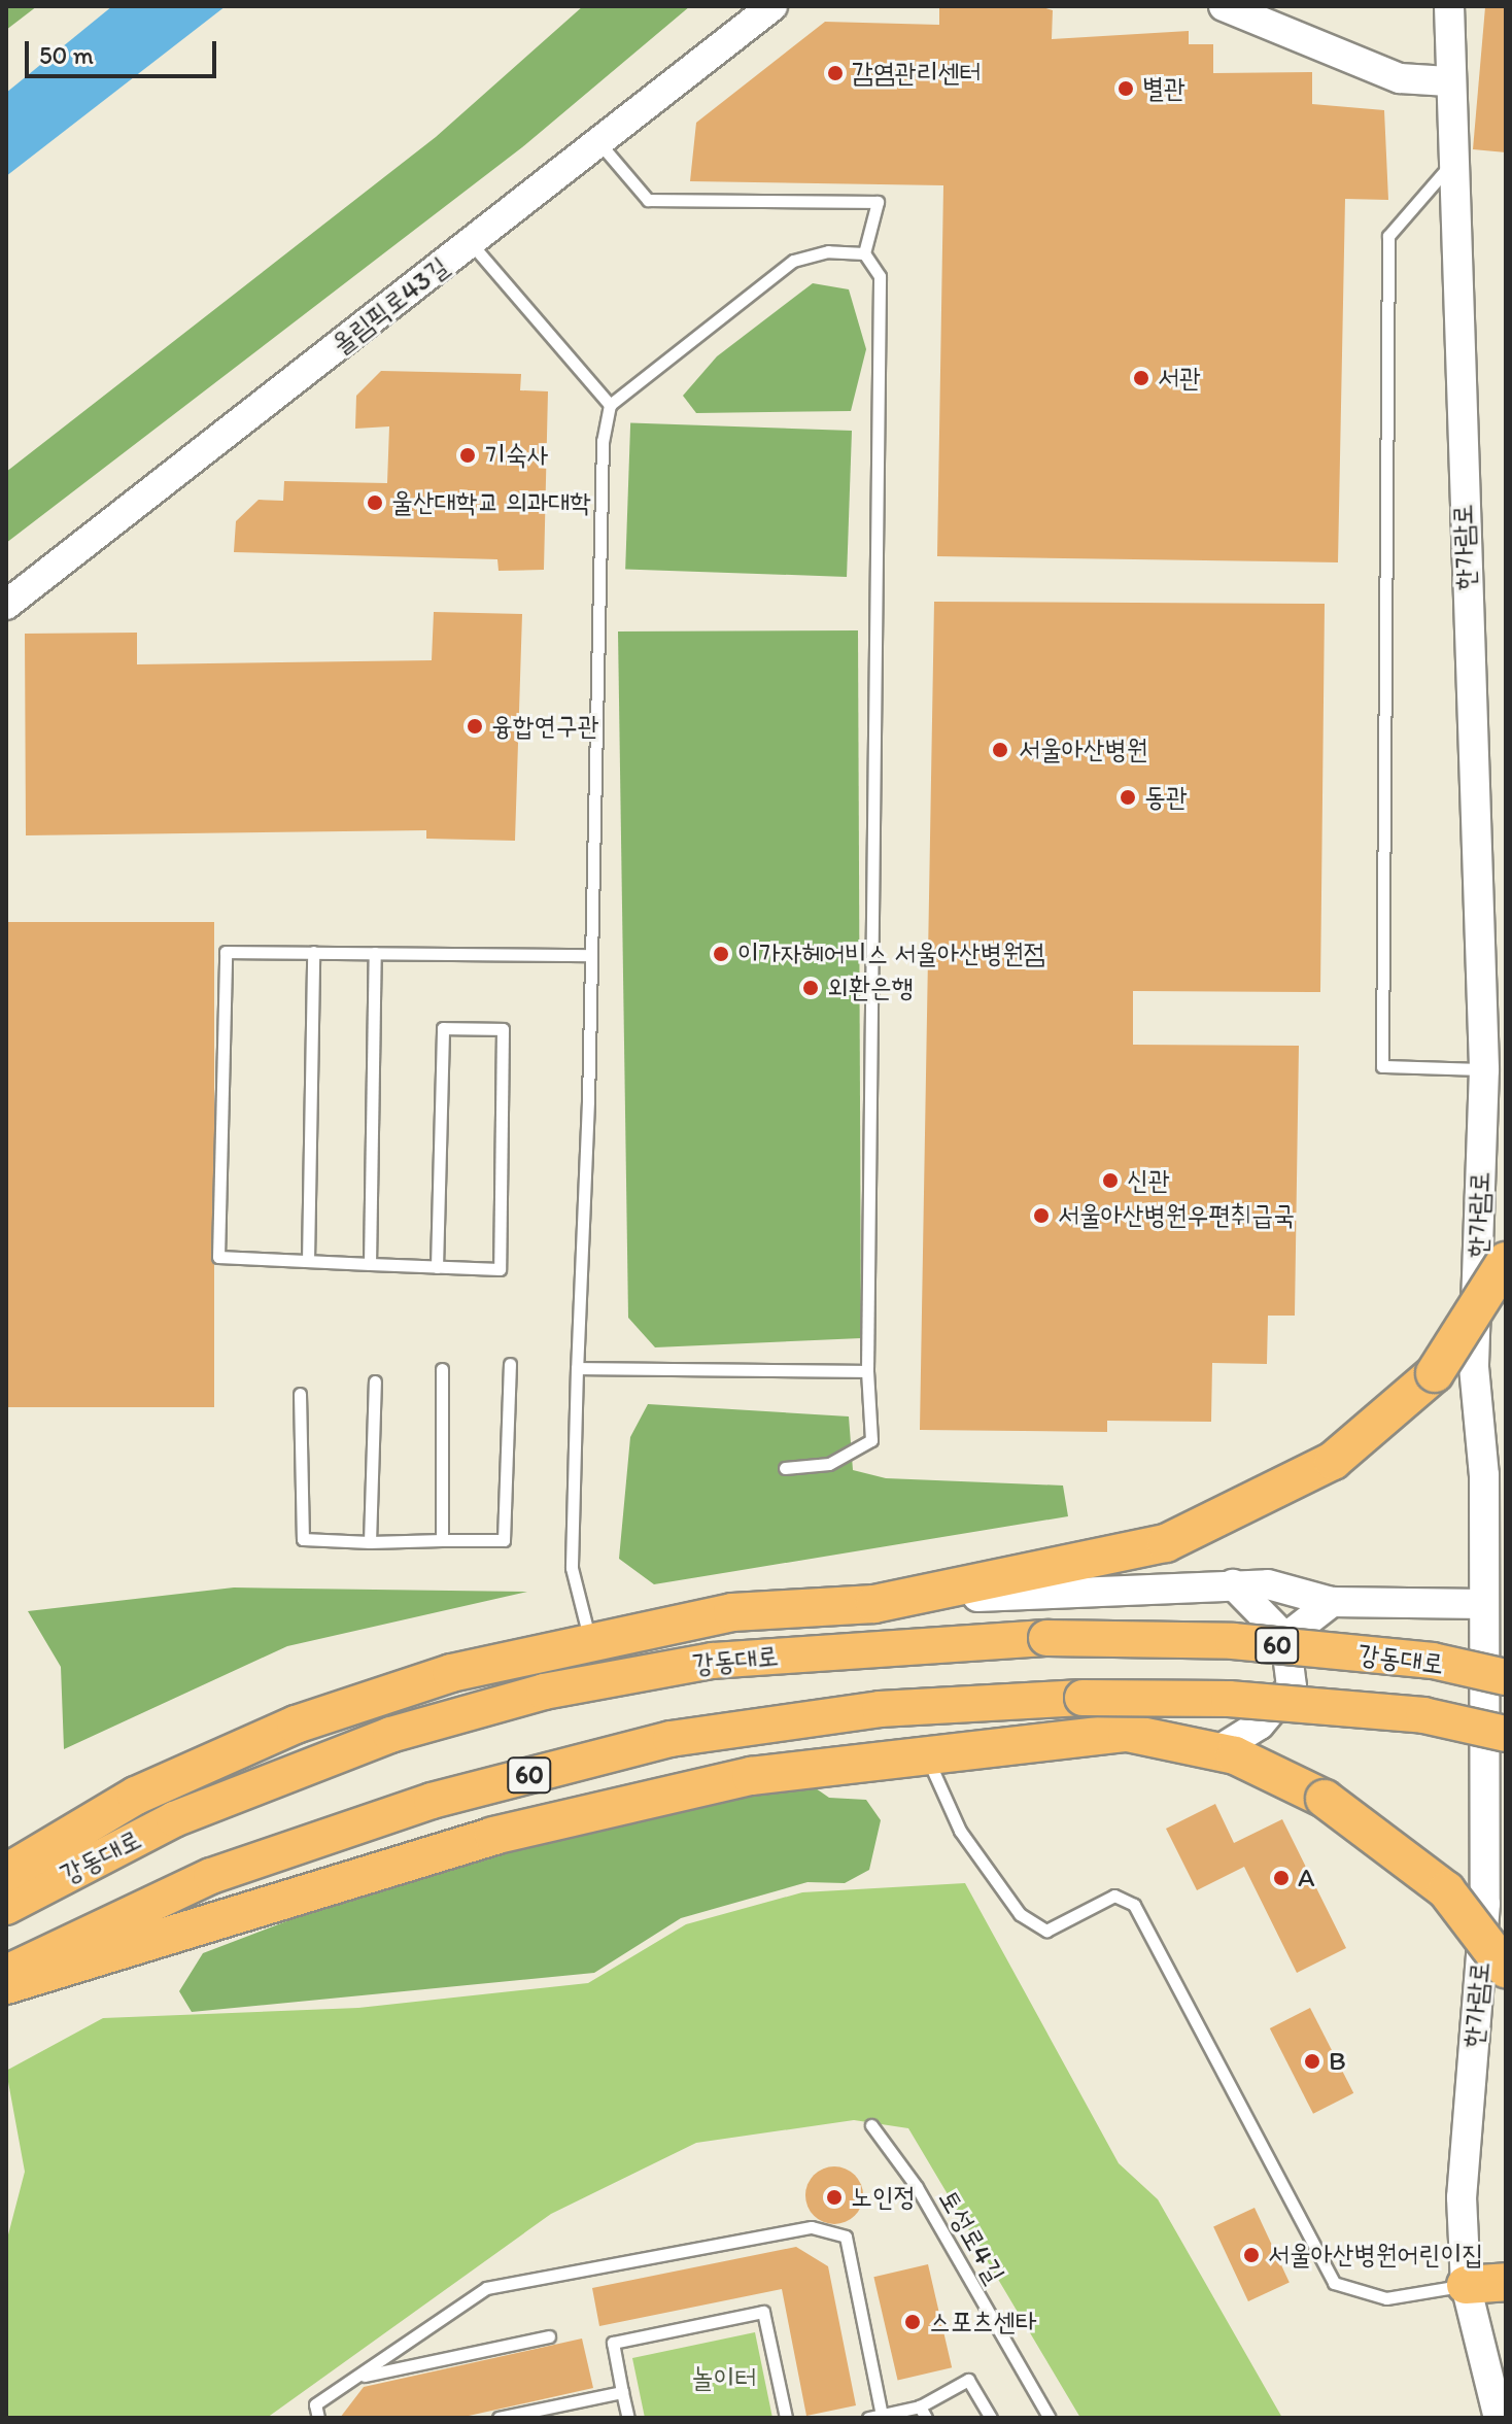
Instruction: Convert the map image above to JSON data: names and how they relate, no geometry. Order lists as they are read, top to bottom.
{
  "streets": {
    "main road": ["60", "강동대로"],
    "street": ["올림픽로43길", "한가람로"],
    "lane": ["토성로4길"]
  },
  "parks": ["놀이터"],
  "places": [
    "감염관리센터",
    "별관",
    "서관",
    "기숙사",
    "울산대학교 의과대학",
    "융합연구관",
    "서울아산병원",
    "동관",
    "이가자헤어비스 서울아산병원점",
    "외환은행",
    "신관",
    "서울아산병원우편취급국",
    "A",
    "B",
    "노인정",
    "서울아산병원어린이집",
    "스포츠센타"
  ],
  "scale_bar": "50 m"
}
